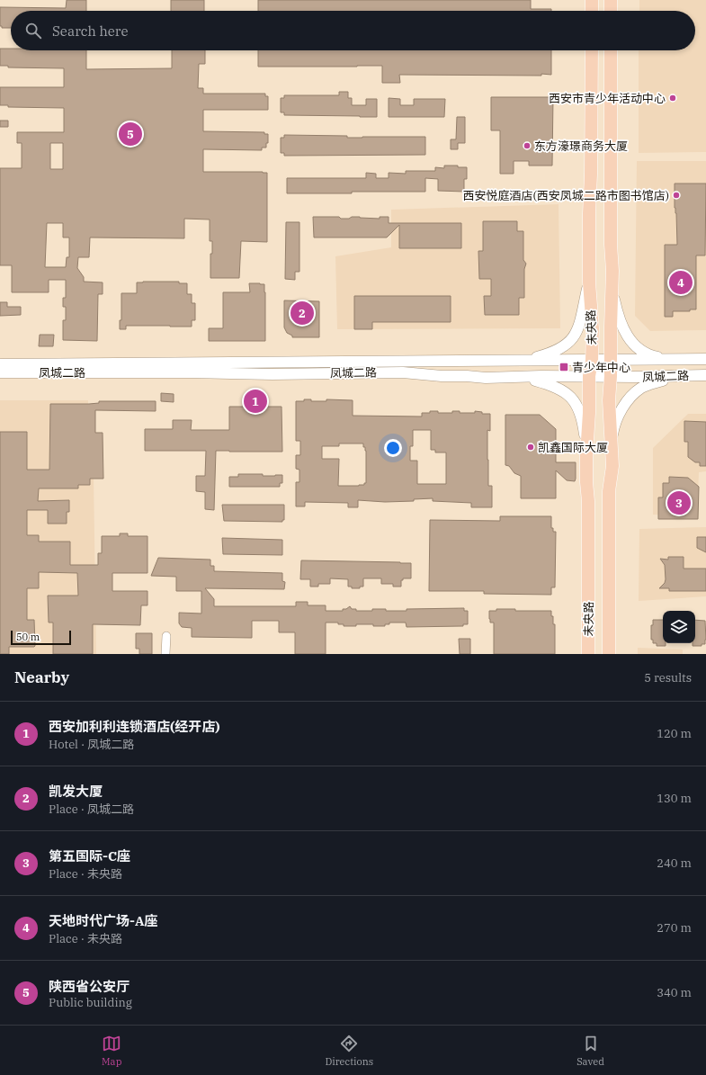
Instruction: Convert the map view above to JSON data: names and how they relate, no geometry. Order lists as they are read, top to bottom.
{
  "streets": {
    "main road": ["未央路", "凤城二路"]
  },
  "crossings": [
    ["未央路", "凤城二路"]
  ],
  "places": {
    "other": [
      "西安市青少年活动中心",
      "东方濠璟商务大厦",
      "西安悦庭酒店(西安凤城二路市图书馆店)",
      "凯鑫国际大厦"
    ],
    "transit": ["青少年中心"]
  },
  "scale_bar": "50 m",
  "page": {
    "search": "Search here",
    "pins": [
      "5",
      "4",
      "2",
      "1",
      "3"
    ],
    "scale": "50 m",
    "heading": ["Nearby", "5 results"],
    "list": [
      {
        "mark": "1",
        "name": "西安加利利连锁酒店(经开店)",
        "note": "Hotel · 凤城二路",
        "value": "120 m"
      },
      {
        "mark": "2",
        "name": "凯发大厦",
        "note": "Place · 凤城二路",
        "value": "130 m"
      },
      {
        "mark": "3",
        "name": "第五国际-C座",
        "note": "Place · 未央路",
        "value": "240 m"
      },
      {
        "mark": "4",
        "name": "天地时代广场-A座",
        "note": "Place · 未央路",
        "value": "270 m"
      },
      {
        "mark": "5",
        "name": "陕西省公安厅",
        "note": "Public building",
        "value": "340 m"
      }
    ],
    "nav": ["Map", "Directions", "Saved"]
  }
}
